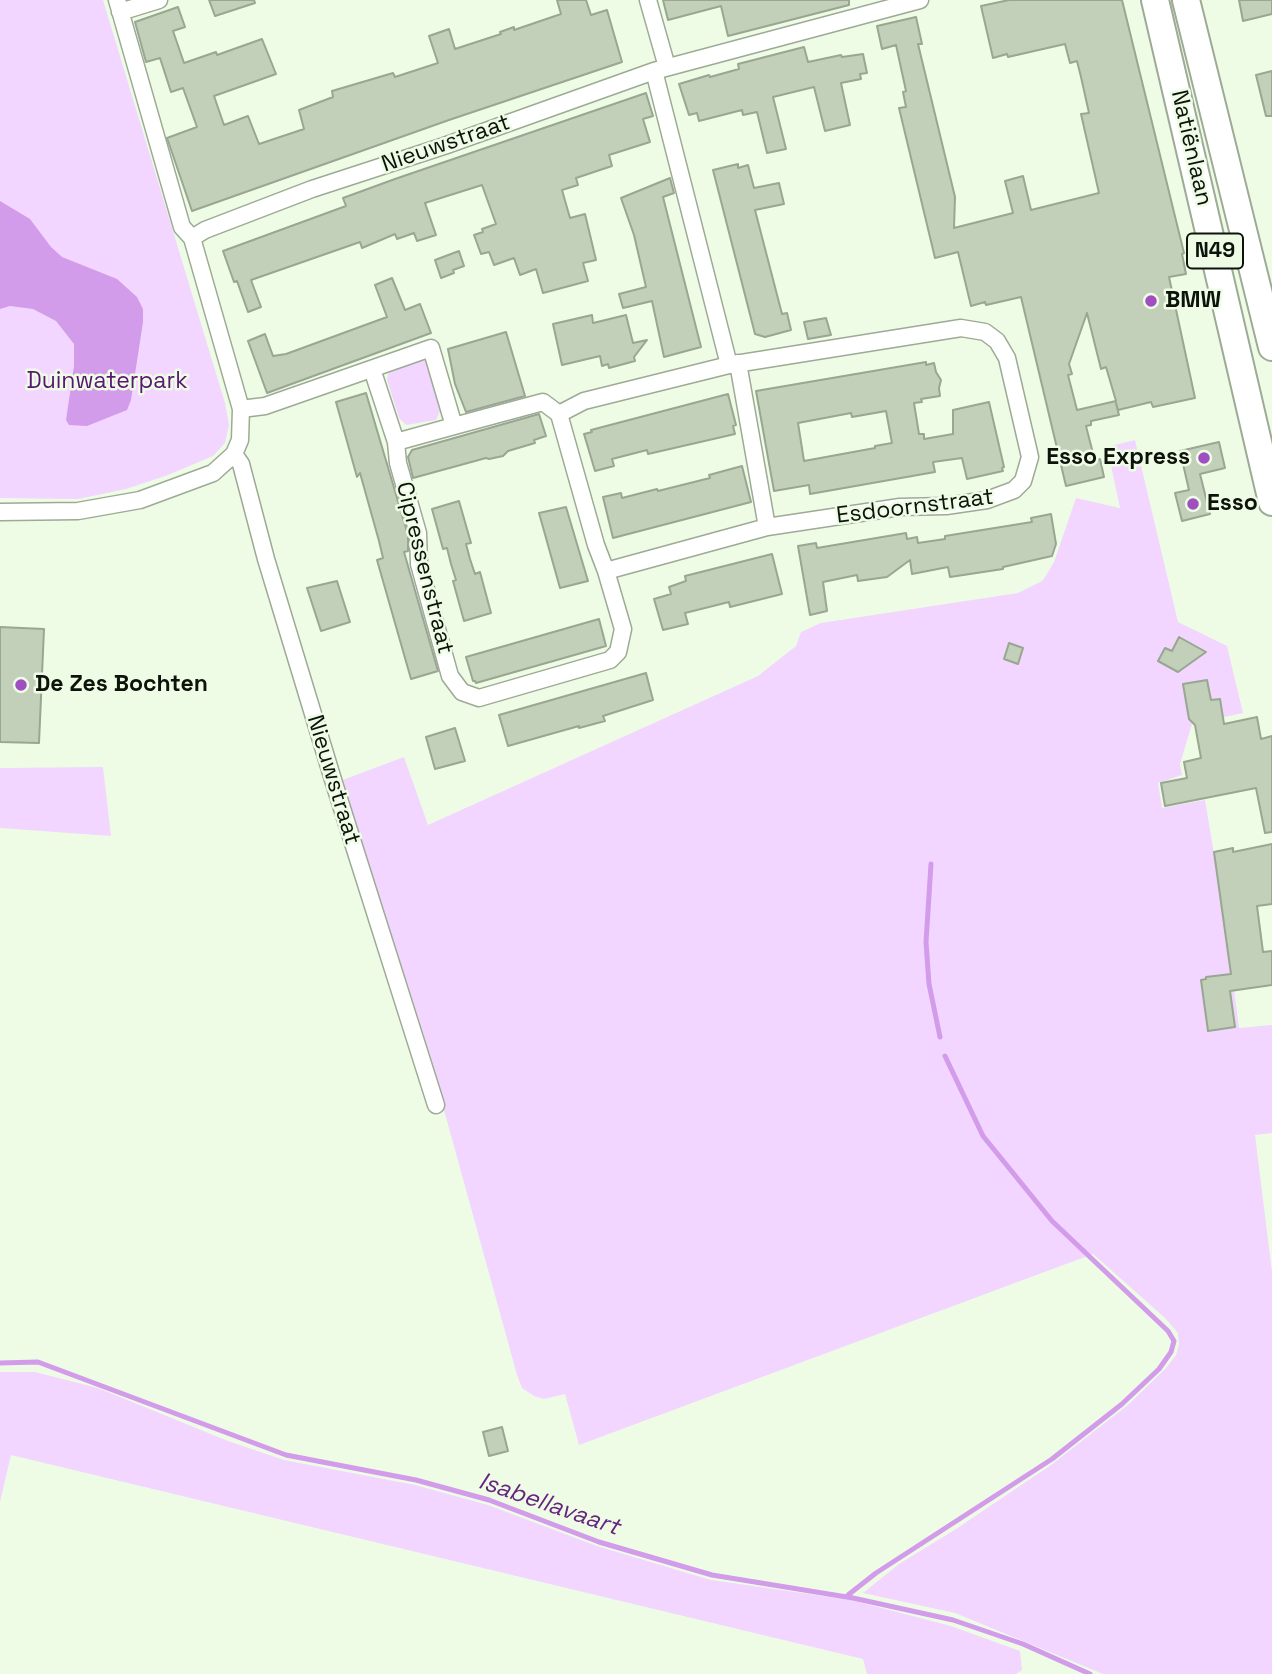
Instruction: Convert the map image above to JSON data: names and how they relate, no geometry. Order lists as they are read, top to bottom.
{
  "streets": {
    "main road": ["Natiënlaan", "N49"],
    "street": ["Nieuwstraat", "Esdoornstraat", "Cipressenstraat"]
  },
  "crossings": [
    ["Esdoornstraat", "Cipressenstraat"]
  ],
  "water": ["Isabellavaart"],
  "parks": ["Duinwaterpark"],
  "places": [
    "BMW",
    "Esso Express",
    "Esso",
    "De Zes Bochten"
  ]
}
